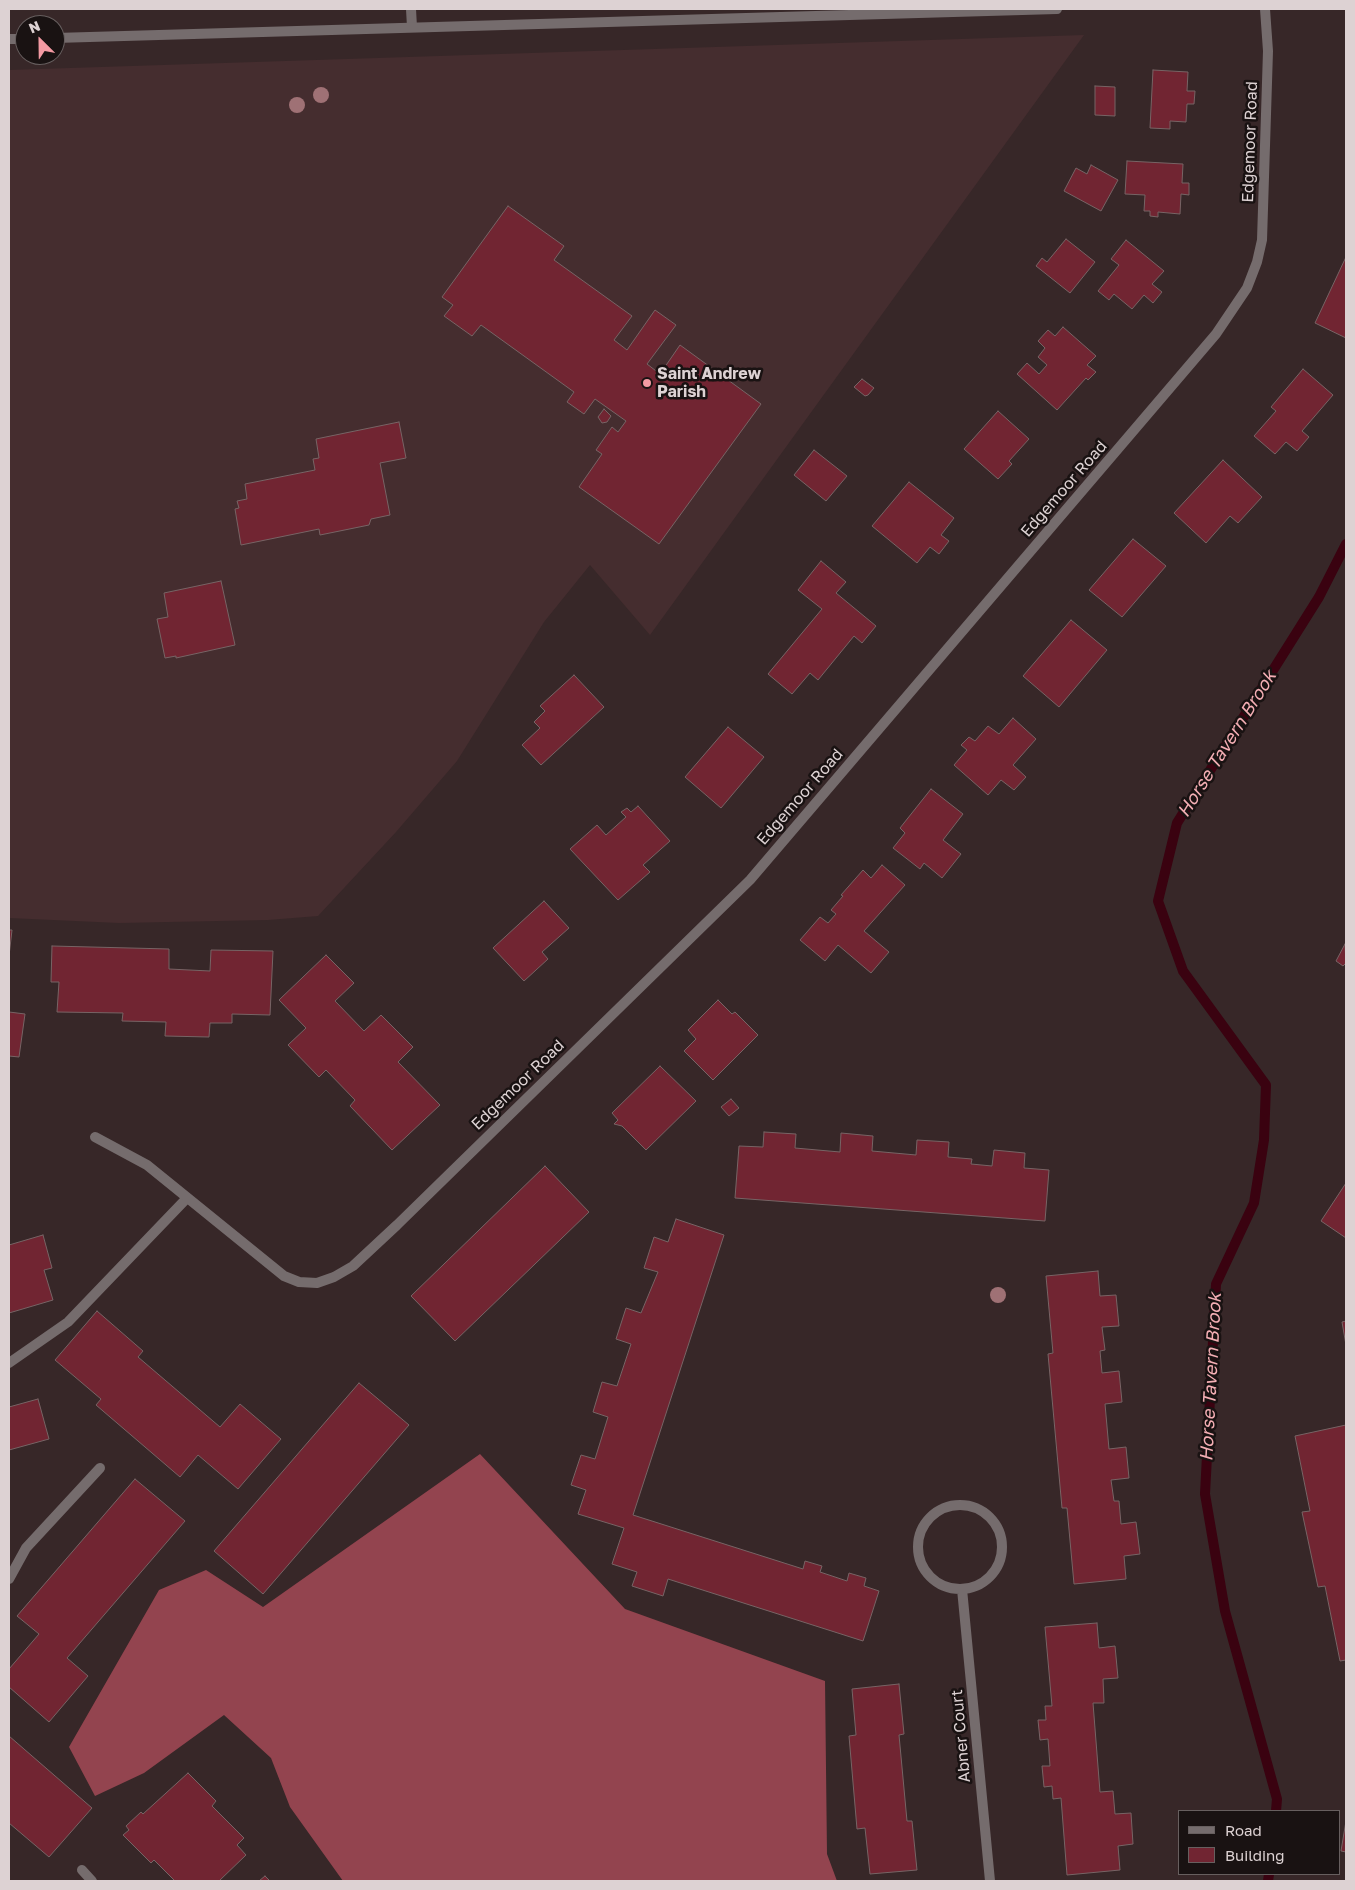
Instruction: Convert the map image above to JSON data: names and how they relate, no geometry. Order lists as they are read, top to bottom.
{
  "streets": {
    "street": ["Edgemoor Road", "Abner Court"]
  },
  "water": ["Horse Tavern Brook"],
  "places": ["Saint Andrew Parish"],
  "legend": ["Road", "Building"],
  "north": "top left"
}
